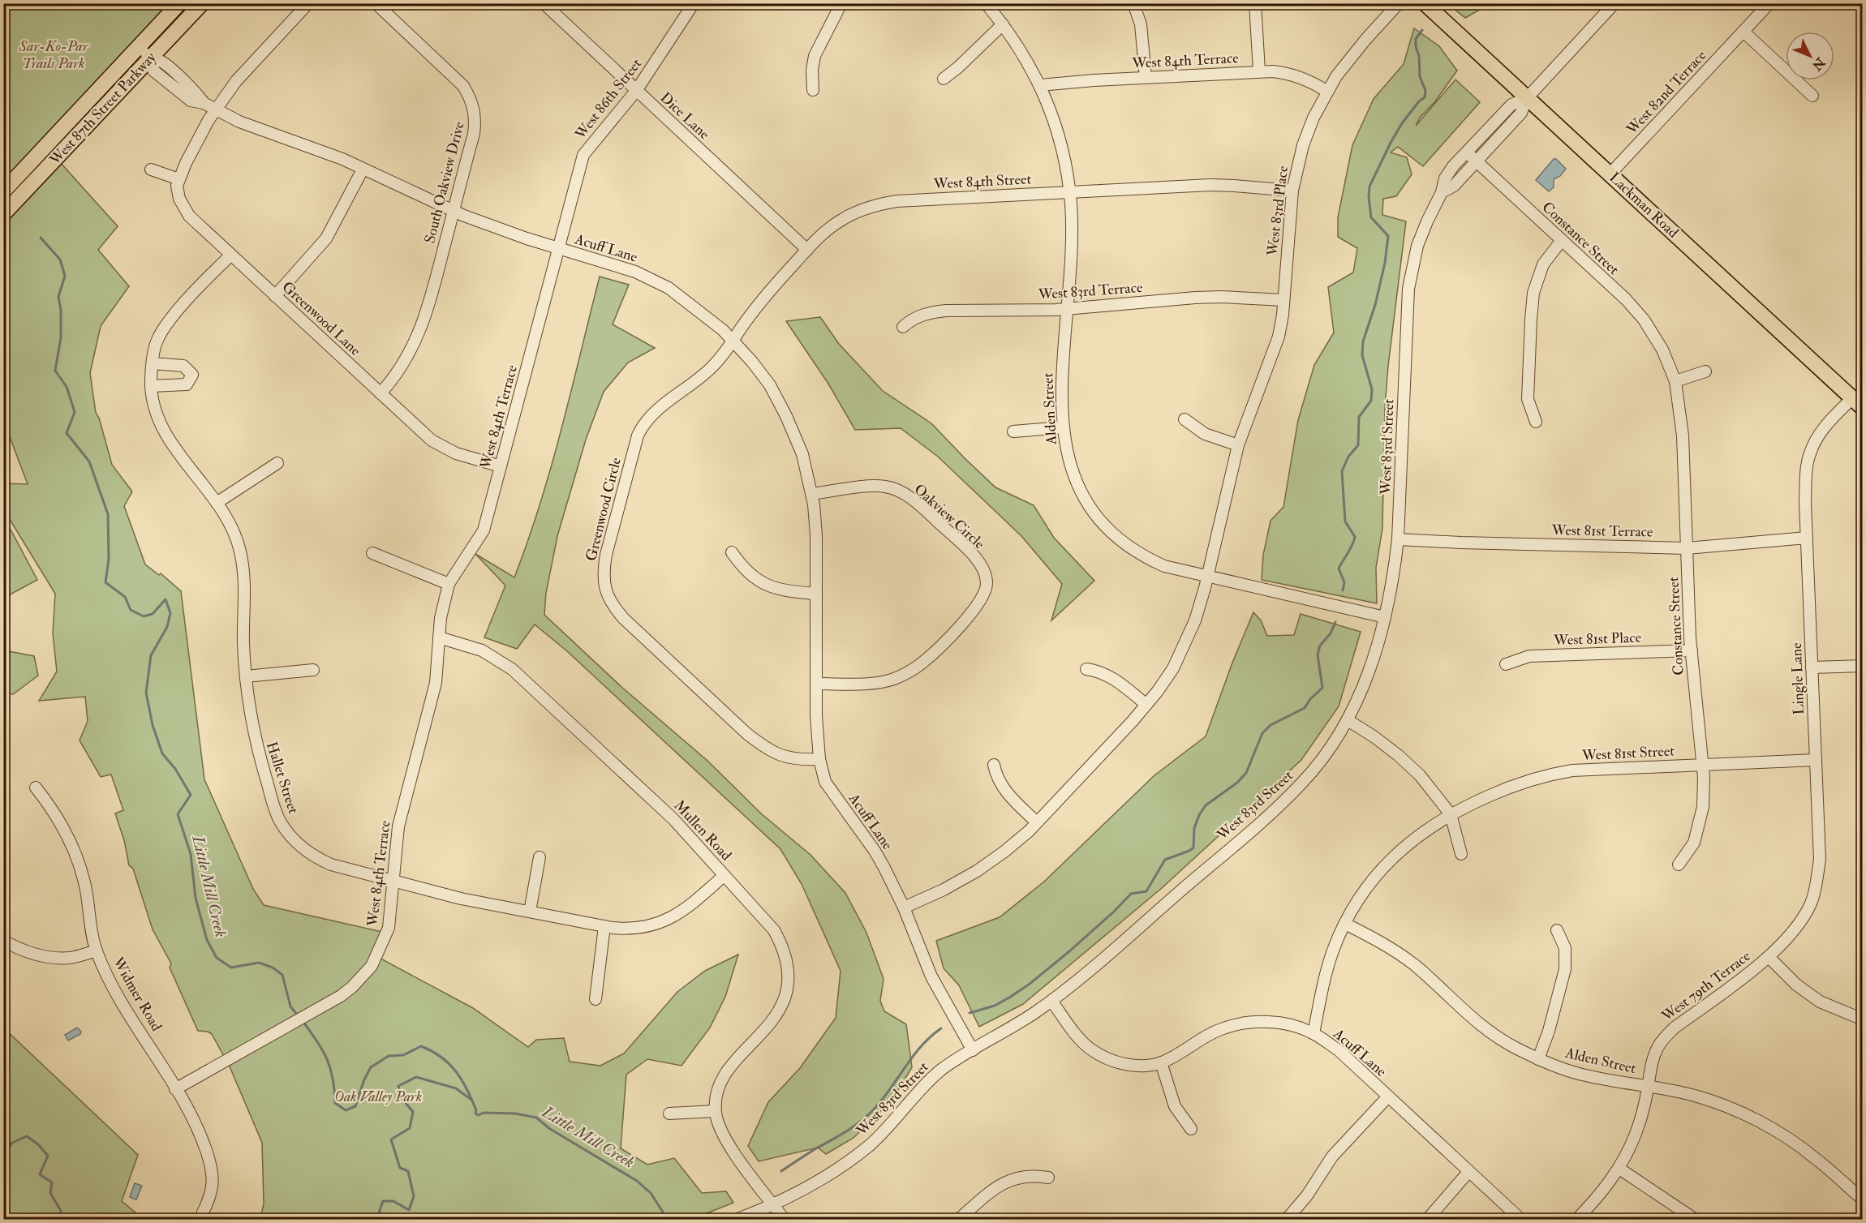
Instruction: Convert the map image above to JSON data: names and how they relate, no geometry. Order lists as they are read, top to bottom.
{
  "streets": {
    "main road": ["West 87th Street Parkway", "Lackman Road"],
    "street": [
      "West 84th Terrace",
      "West 82nd Terrace",
      "West 86th Street",
      "Dice Lane",
      "West 84th Street",
      "South Oakview Drive",
      "West 83rd Place",
      "Constance Street",
      "Acuff Lane",
      "West 83rd Terrace",
      "Greenwood Lane",
      "Alden Street",
      "West 83rd Street",
      "Greenwood Circle",
      "Oakview Circle",
      "West 81st Terrace",
      "West 81st Place",
      "Lingle Lane",
      "West 81st Street",
      "Hallet Street",
      "Mullen Road",
      "West 79th Terrace",
      "Widmer Road"
    ]
  },
  "crossings": [
    ["West 84th Terrace", "West 86th Street"],
    ["West 84th Terrace", "West 83rd Place"],
    ["West 84th Terrace", "Acuff Lane"],
    ["West 84th Terrace", "Greenwood Lane"],
    ["West 84th Terrace", "Alden Street"],
    ["West 84th Terrace", "Hallet Street"],
    ["West 84th Terrace", "Mullen Road"],
    ["West 84th Terrace", "Widmer Road"],
    ["West 82nd Terrace", "Lackman Road"],
    ["West 86th Street", "Dice Lane"],
    ["West 86th Street", "Acuff Lane"],
    ["West 87th Street Parkway", "Acuff Lane"],
    ["Dice Lane", "West 84th Street"],
    ["West 84th Street", "West 83rd Place"],
    ["West 84th Street", "Acuff Lane"],
    ["West 84th Street", "Alden Street"],
    ["West 84th Street", "Greenwood Circle"],
    ["South Oakview Drive", "Acuff Lane"],
    ["South Oakview Drive", "Greenwood Lane"],
    ["Lackman Road", "West 83rd Street"],
    ["Lackman Road", "Lingle Lane"],
    ["West 83rd Place", "Acuff Lane"],
    ["West 83rd Place", "West 83rd Terrace"],
    ["West 83rd Place", "Alden Street"],
    ["Constance Street", "West 83rd Street"],
    ["Constance Street", "West 81st Terrace"],
    ["Constance Street", "West 81st Place"],
    ["Constance Street", "West 81st Street"],
    ["Acuff Lane", "West 83rd Street"],
    ["Acuff Lane", "Greenwood Circle"],
    ["Acuff Lane", "Oakview Circle"],
    ["Acuff Lane", "West 81st Street"],
    ["West 83rd Terrace", "Alden Street"],
    ["Greenwood Lane", "Hallet Street"],
    ["Alden Street", "West 83rd Street"],
    ["Alden Street", "West 81st Street"],
    ["Alden Street", "West 79th Terrace"],
    ["West 83rd Street", "West 81st Terrace"],
    ["West 83rd Street", "Mullen Road"],
    ["West 81st Terrace", "Lingle Lane"],
    ["Lingle Lane", "West 81st Street"],
    ["Lingle Lane", "West 79th Terrace"],
    ["Hallet Street", "Mullen Road"]
  ],
  "water": ["Little Mill Creek"],
  "parks": ["Sar-Ko-Par Trails Park", "Oak Valley Park"],
  "north": "bottom right"
}
